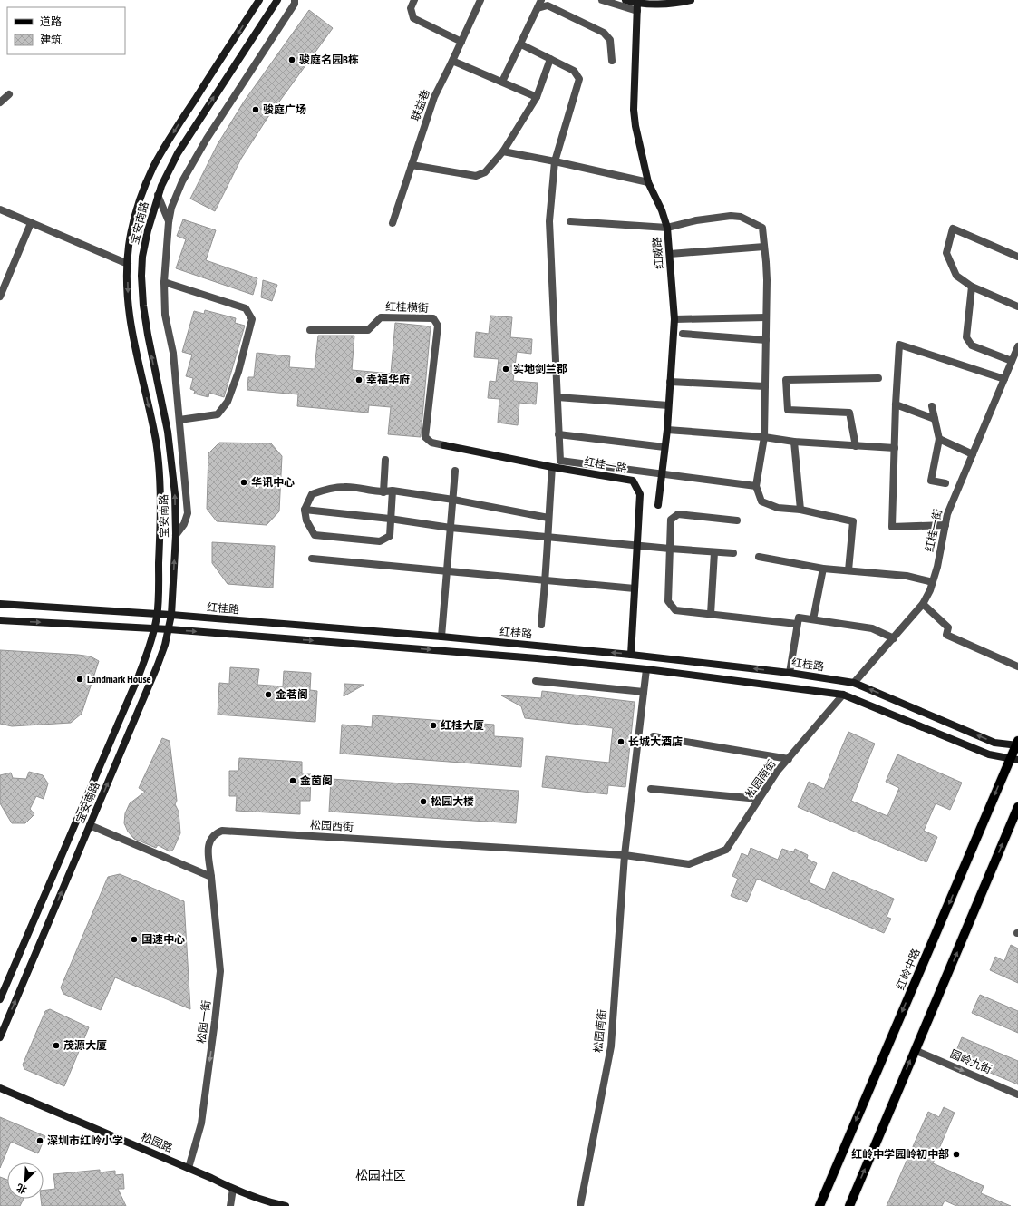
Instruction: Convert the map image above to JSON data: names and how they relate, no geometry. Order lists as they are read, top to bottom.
{
  "streets": {
    "main road": ["红岭中路"],
    "street": [
      "联益巷",
      "宝安南路",
      "红威路",
      "红桂横街",
      "红桂一路",
      "红桂一街",
      "红桂路",
      "松园南街",
      "松园西街",
      "松园一街",
      "园岭九街",
      "松园路"
    ]
  },
  "crossings": [
    ["宝安南路", "红桂路"],
    ["红桂横街", "红桂一路"],
    ["红桂一路", "红桂路"],
    ["红桂一街", "红桂路"],
    ["红桂路", "红岭中路"],
    ["松园南街", "松园西街"],
    ["松园西街", "松园一街"],
    ["松园一街", "松园路"]
  ],
  "one_way": ["松园一街", "园岭九街"],
  "districts": ["松园社区"],
  "places": [
    "骏庭名园B栋",
    "骏庭广场",
    "实地剑兰郡",
    "幸福华府",
    "华讯中心",
    "Landmark House",
    "金茗阁",
    "红桂大厦",
    "长城大酒店",
    "金茵阁",
    "松园大楼",
    "国速中心",
    "茂源大厦",
    "深圳市红岭小学",
    "红岭中学园岭初中部"
  ],
  "legend": ["道路", "建筑"],
  "north": "bottom left"
}
